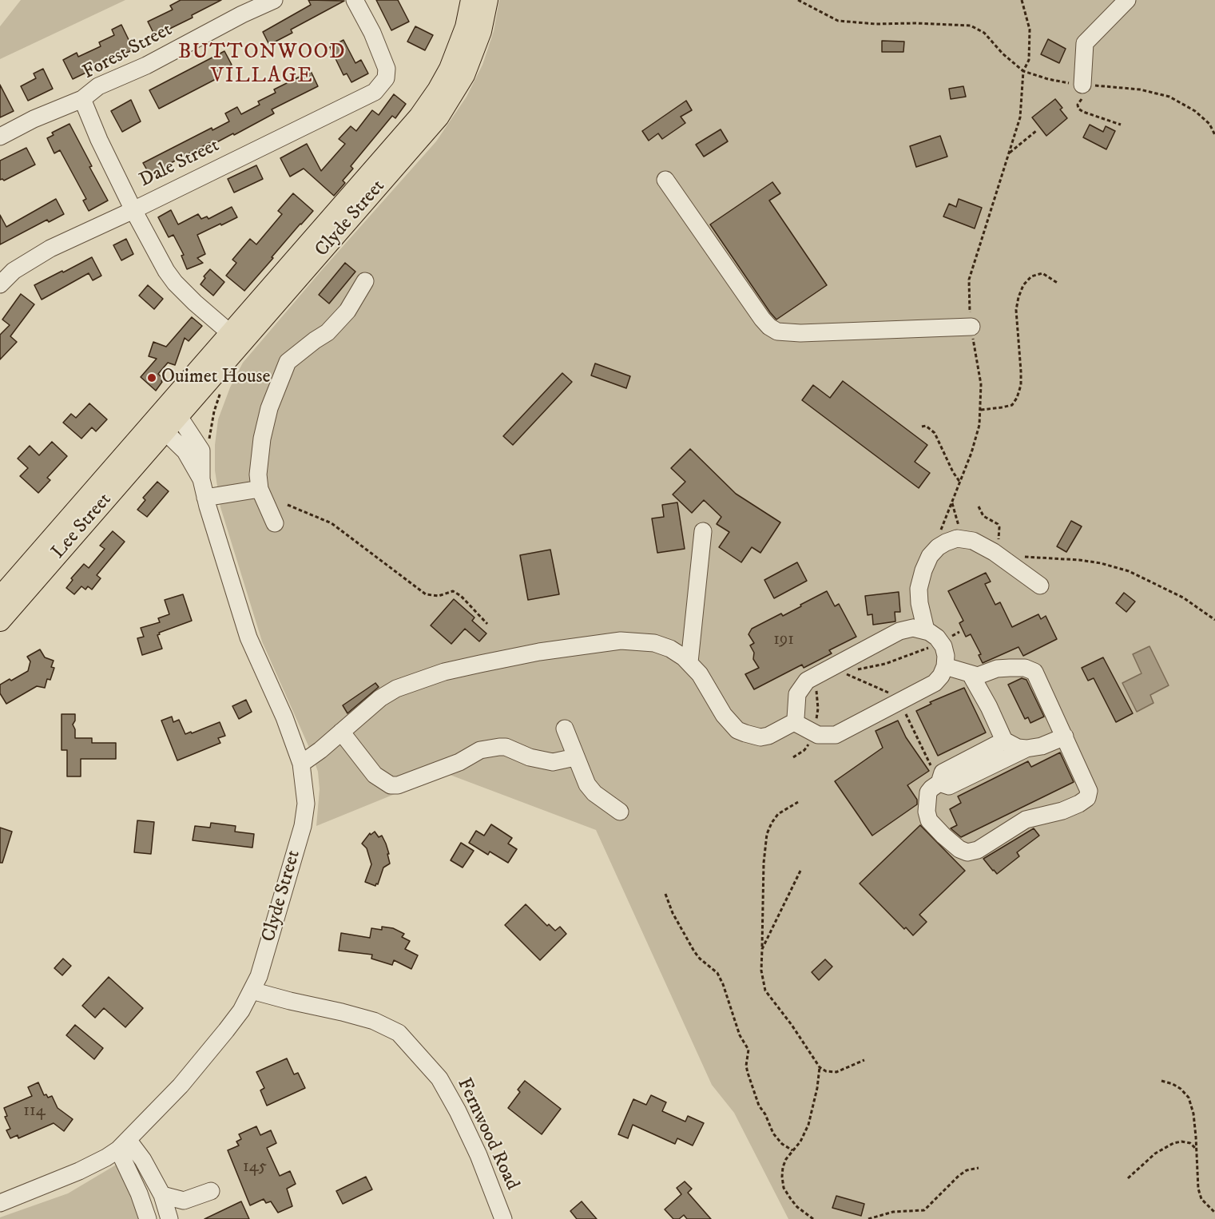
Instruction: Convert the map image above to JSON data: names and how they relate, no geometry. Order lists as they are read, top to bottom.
{
  "streets": {
    "main road": ["Clyde Street", "Lee Street"],
    "street": ["Forest Street", "Dale Street", "Fernwood Road"]
  },
  "crossings": [
    ["Clyde Street", "Lee Street"],
    ["Clyde Street", "Fernwood Road"]
  ],
  "districts": ["BUTTONWOOD VILLAGE"],
  "places": ["Ouimet House"],
  "house_numbers": ["191", "114", "145"]
}
